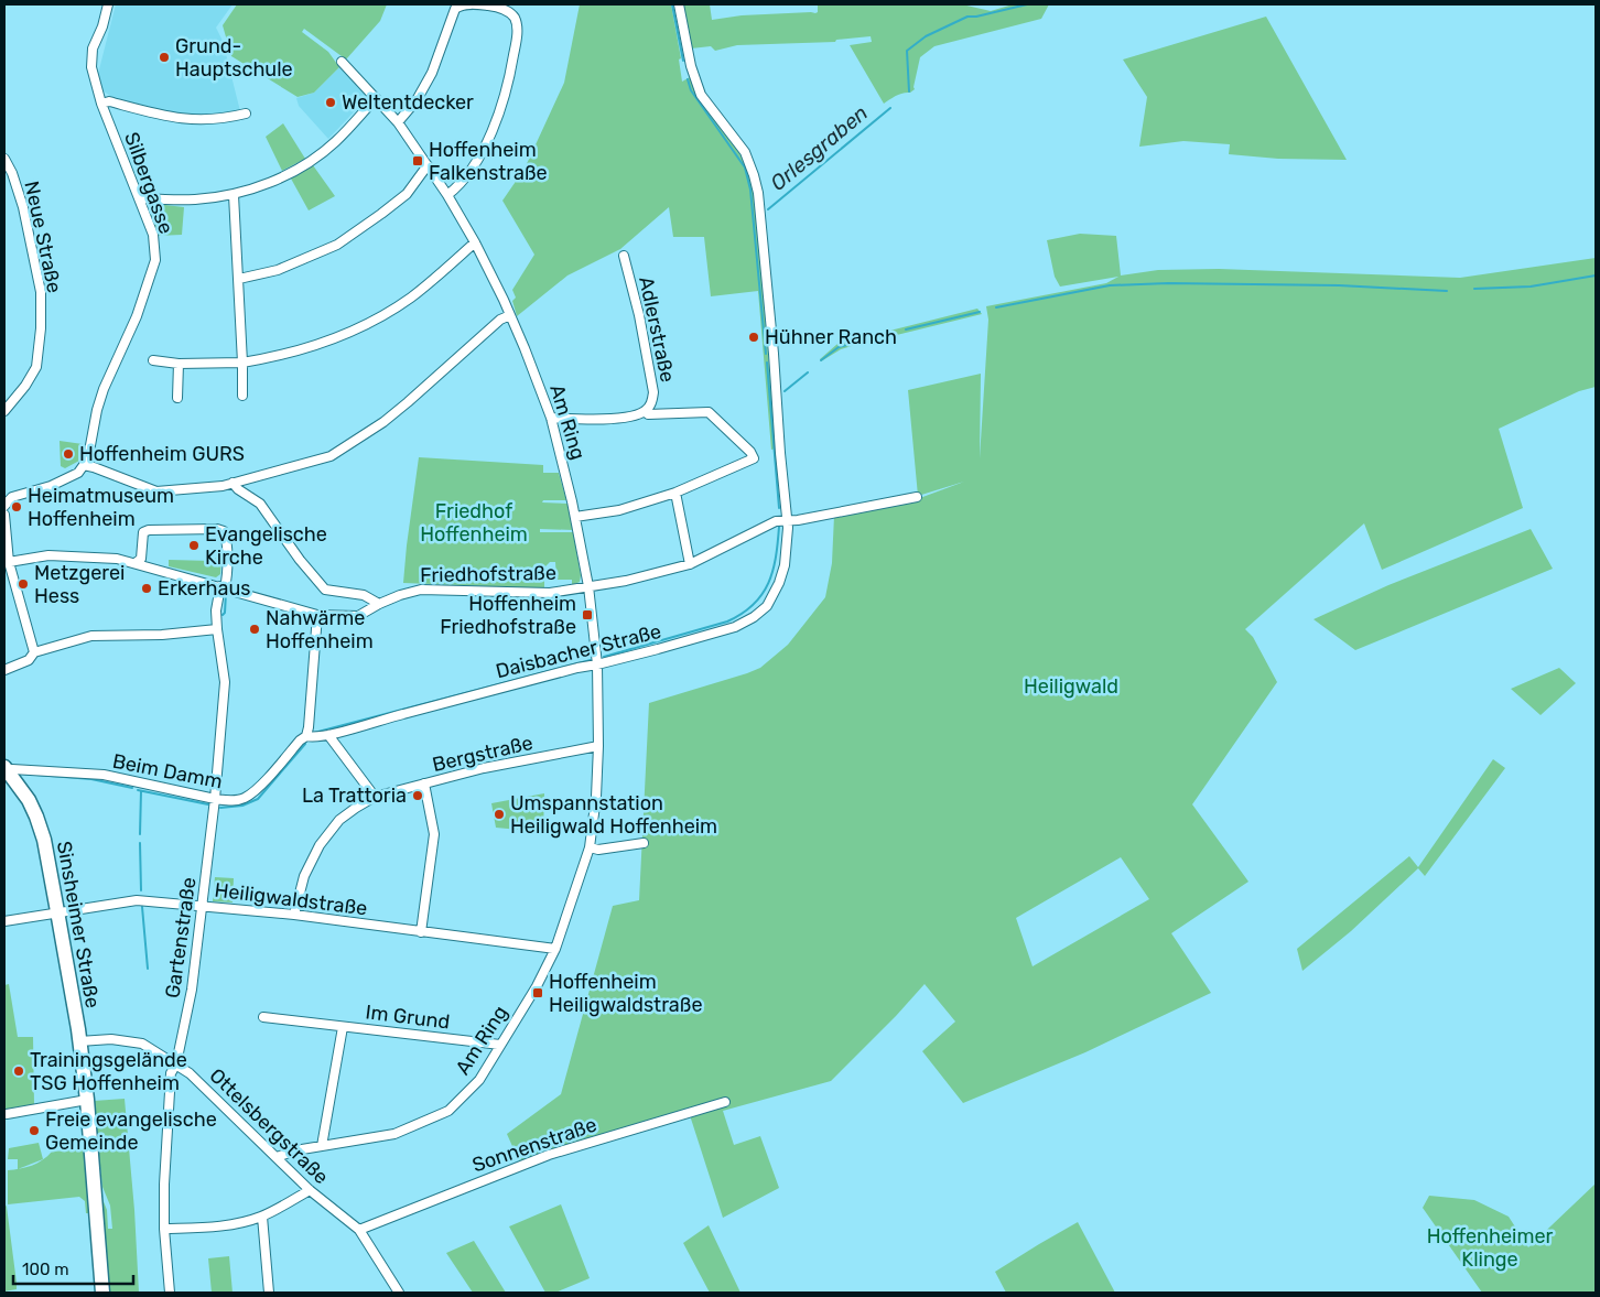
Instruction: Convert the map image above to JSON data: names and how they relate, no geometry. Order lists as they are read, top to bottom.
{
  "streets": {
    "main road": ["Sinsheimer Straße"],
    "street": [
      "Silbergasse",
      "Neue Straße",
      "Adlerstraße",
      "Am Ring",
      "Friedhofstraße",
      "Daisbacher Straße",
      "Bergstraße",
      "Beim Damm",
      "Heiligwaldstraße",
      "Gartenstraße",
      "Im Grund",
      "Ottelsbergstraße",
      "Sonnenstraße"
    ]
  },
  "crossings": [
    ["Am Ring", "Friedhofstraße"],
    ["Am Ring", "Daisbacher Straße"],
    ["Am Ring", "Bergstraße"],
    ["Am Ring", "Heiligwaldstraße"],
    ["Am Ring", "Im Grund"],
    ["Am Ring", "Ottelsbergstraße"],
    ["Friedhofstraße", "Daisbacher Straße"],
    ["Friedhofstraße", "Gartenstraße"],
    ["Daisbacher Straße", "Beim Damm"],
    ["Bergstraße", "Heiligwaldstraße"],
    ["Beim Damm", "Sinsheimer Straße"],
    ["Beim Damm", "Gartenstraße"],
    ["Heiligwaldstraße", "Sinsheimer Straße"],
    ["Heiligwaldstraße", "Gartenstraße"],
    ["Sinsheimer Straße", "Ottelsbergstraße"],
    ["Gartenstraße", "Ottelsbergstraße"],
    ["Ottelsbergstraße", "Sonnenstraße"]
  ],
  "water": ["Orlesgraben"],
  "parks": ["Friedhof Hoffenheim", "Heiligwald", "Hoffenheimer Klinge"],
  "places": {
    "other": [
      "Grund- Hauptschule",
      "Weltentdecker",
      "Hühner Ranch",
      "Hoffenheim GURS",
      "Heimatmuseum Hoffenheim",
      "Evangelische Kirche",
      "Metzgerei Hess",
      "Erkerhaus",
      "Nahwärme Hoffenheim",
      "La Trattoria",
      "Umspannstation Heiligwald Hoffenheim",
      "Trainingsgelände TSG Hoffenheim",
      "Freie evangelische Gemeinde"
    ],
    "transit": ["Hoffenheim Falkenstraße", "Hoffenheim Friedhofstraße", "Hoffenheim Heiligwaldstraße"]
  },
  "scale_bar": "100 m"
}
